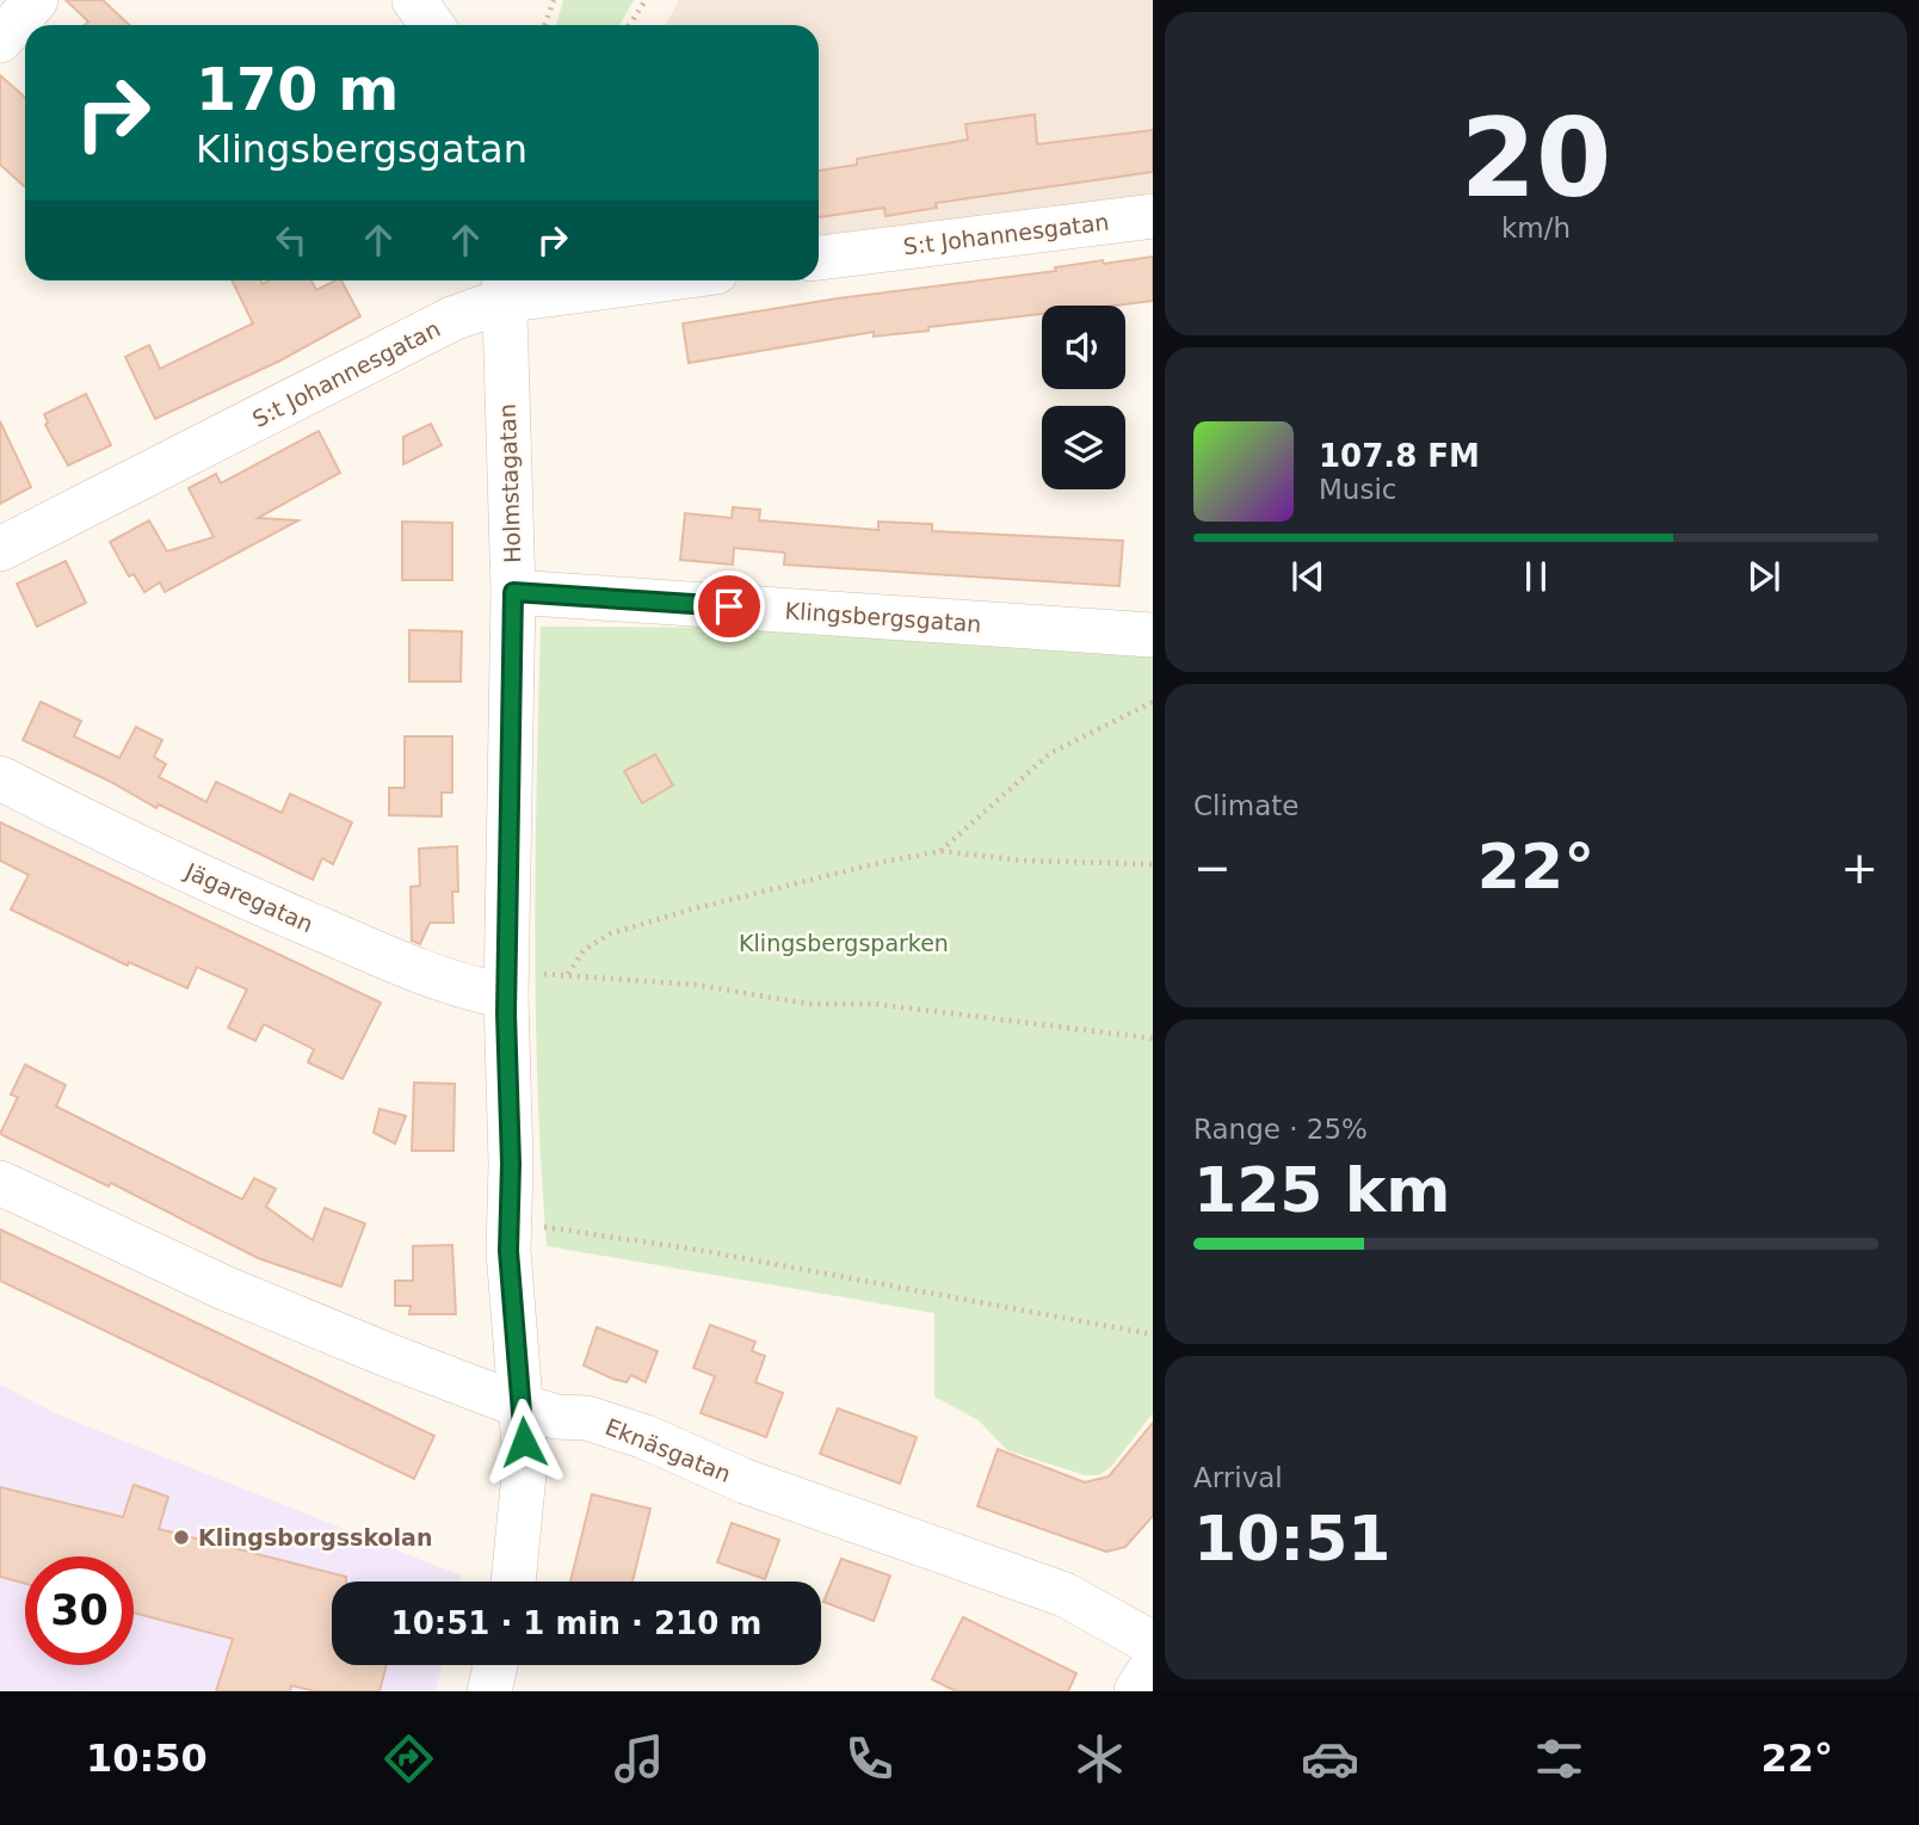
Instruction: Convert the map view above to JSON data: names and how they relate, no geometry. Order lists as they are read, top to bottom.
{
  "streets": {
    "street": [
      "S:t Johannesgatan",
      "Holmstagatan",
      "Klingsbergsgatan",
      "Jägaregatan",
      "Eknäsgatan"
    ]
  },
  "crossings": [
    ["S:t Johannesgatan", "Holmstagatan"],
    ["Holmstagatan", "Klingsbergsgatan"],
    ["Holmstagatan", "Jägaregatan"],
    ["Holmstagatan", "Eknäsgatan"]
  ],
  "parks": ["Klingsbergsparken"],
  "places": ["Klingsborgsskolan"],
  "page": {
    "tile": [
      ["20", "km/h"],
      "Climate",
      ["Range · 25%", "125 km"],
      ["Arrival", "10:51"]
    ],
    "turn": ["170 m", "Klingsbergsgatan"],
    "song": ["107.8 FM", "Music"],
    "heat": ["−", "22°", "+"],
    "limit": "30",
    "trip": "10:51 · 1 min · 210 m",
    "tabs": ["10:50", "22°"]
  }
}
